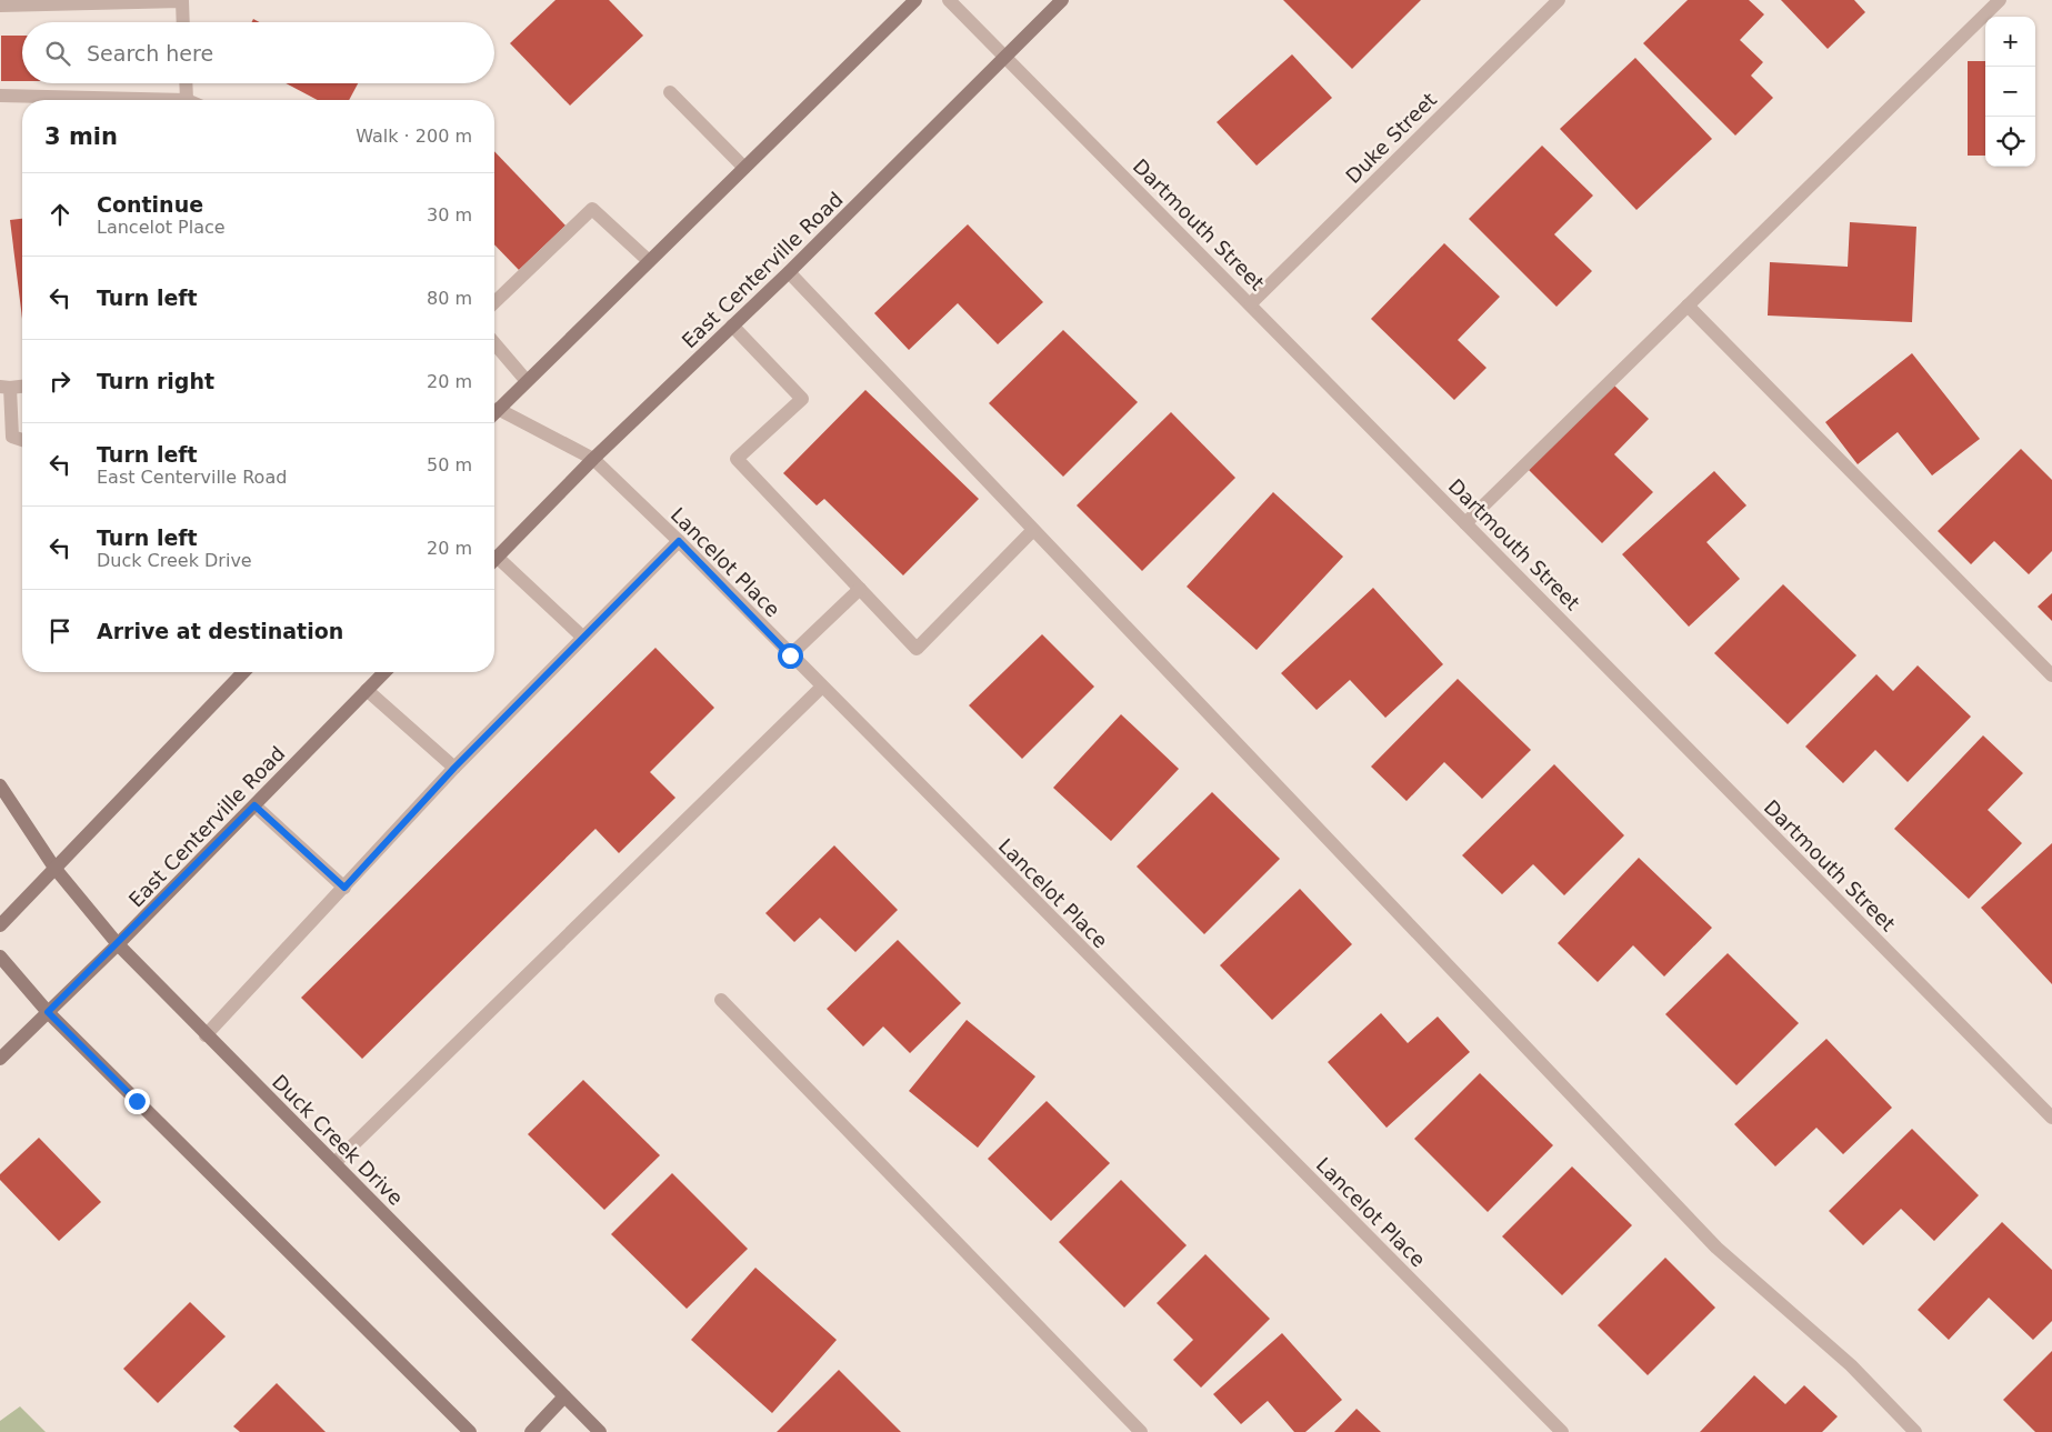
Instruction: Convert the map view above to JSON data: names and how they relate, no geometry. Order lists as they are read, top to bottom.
{
  "streets": {
    "main road": ["East Centerville Road", "Duck Creek Drive"],
    "street": ["Duke Street", "Dartmouth Street", "Lancelot Place"]
  },
  "crossings": [
    ["Duke Street", "Dartmouth Street"],
    ["Dartmouth Street", "East Centerville Road"],
    ["East Centerville Road", "Lancelot Place"],
    ["East Centerville Road", "Duck Creek Drive"]
  ],
  "page": {
    "map_buttons": ["+", "−"],
    "search": "Search here",
    "heading": ["3 min", "Walk · 200 m"],
    "list": [
      ["Continue", "Lancelot Place", "30 m"],
      ["Turn left", "80 m"],
      ["Turn right", "20 m"],
      ["Turn left", "East Centerville Road", "50 m"],
      ["Turn left", "Duck Creek Drive", "20 m"],
      "Arrive at destination"
    ]
  }
}
